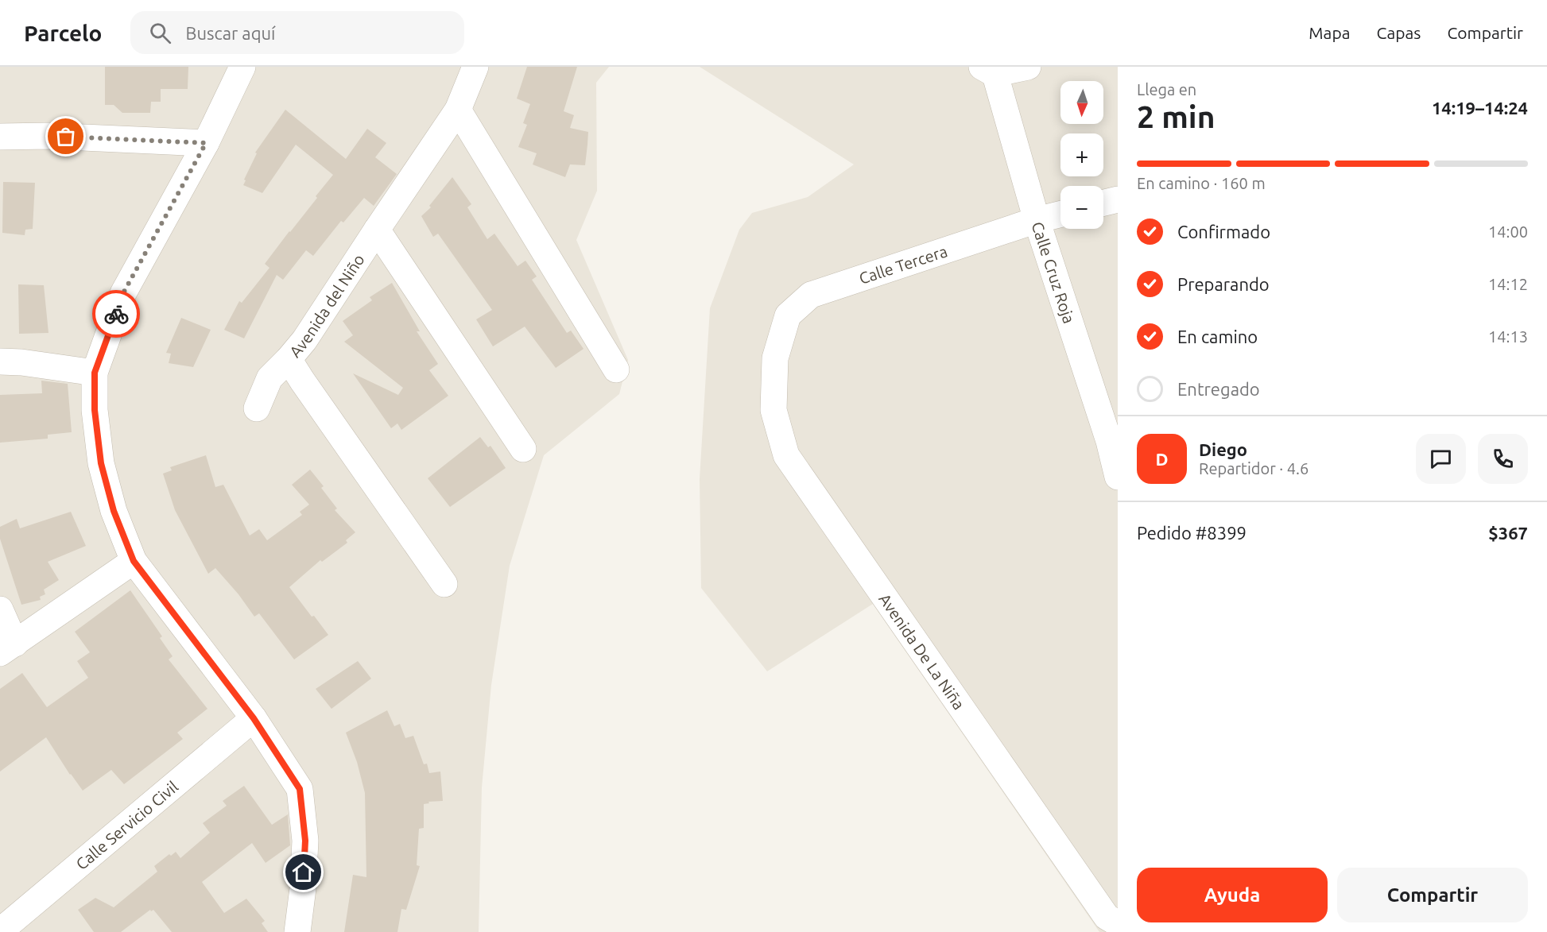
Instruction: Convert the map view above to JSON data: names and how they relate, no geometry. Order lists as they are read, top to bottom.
{
  "streets": {
    "street": [
      "Calle Tercera",
      "Calle Cruz Roja",
      "Avenida del Niño",
      "Avenida De La Niña",
      "Calle Servicio Civil"
    ]
  },
  "crossings": [
    ["Calle Tercera", "Calle Cruz Roja"],
    ["Calle Tercera", "Avenida De La Niña"]
  ],
  "north": "bottom",
  "page": {
    "header": "Parcelo",
    "search": "Buscar aquí",
    "nav": ["Mapa", "Capas", "Compartir"],
    "heading": ["2 min", "Llega en", "14:19–14:24"],
    "panel": [
      "Diego",
      "Repartidor · 4.6",
      "Pedido #8399",
      "$367"
    ],
    "map_buttons": ["+", "−"],
    "bar": "En camino · 160 m",
    "list": [
      ["Confirmado", "14:00"],
      ["Preparando", "14:12"],
      ["En camino", "14:13"],
      "Entregado"
    ],
    "round": "D",
    "buttons": ["Ayuda", "Compartir"]
  }
}
